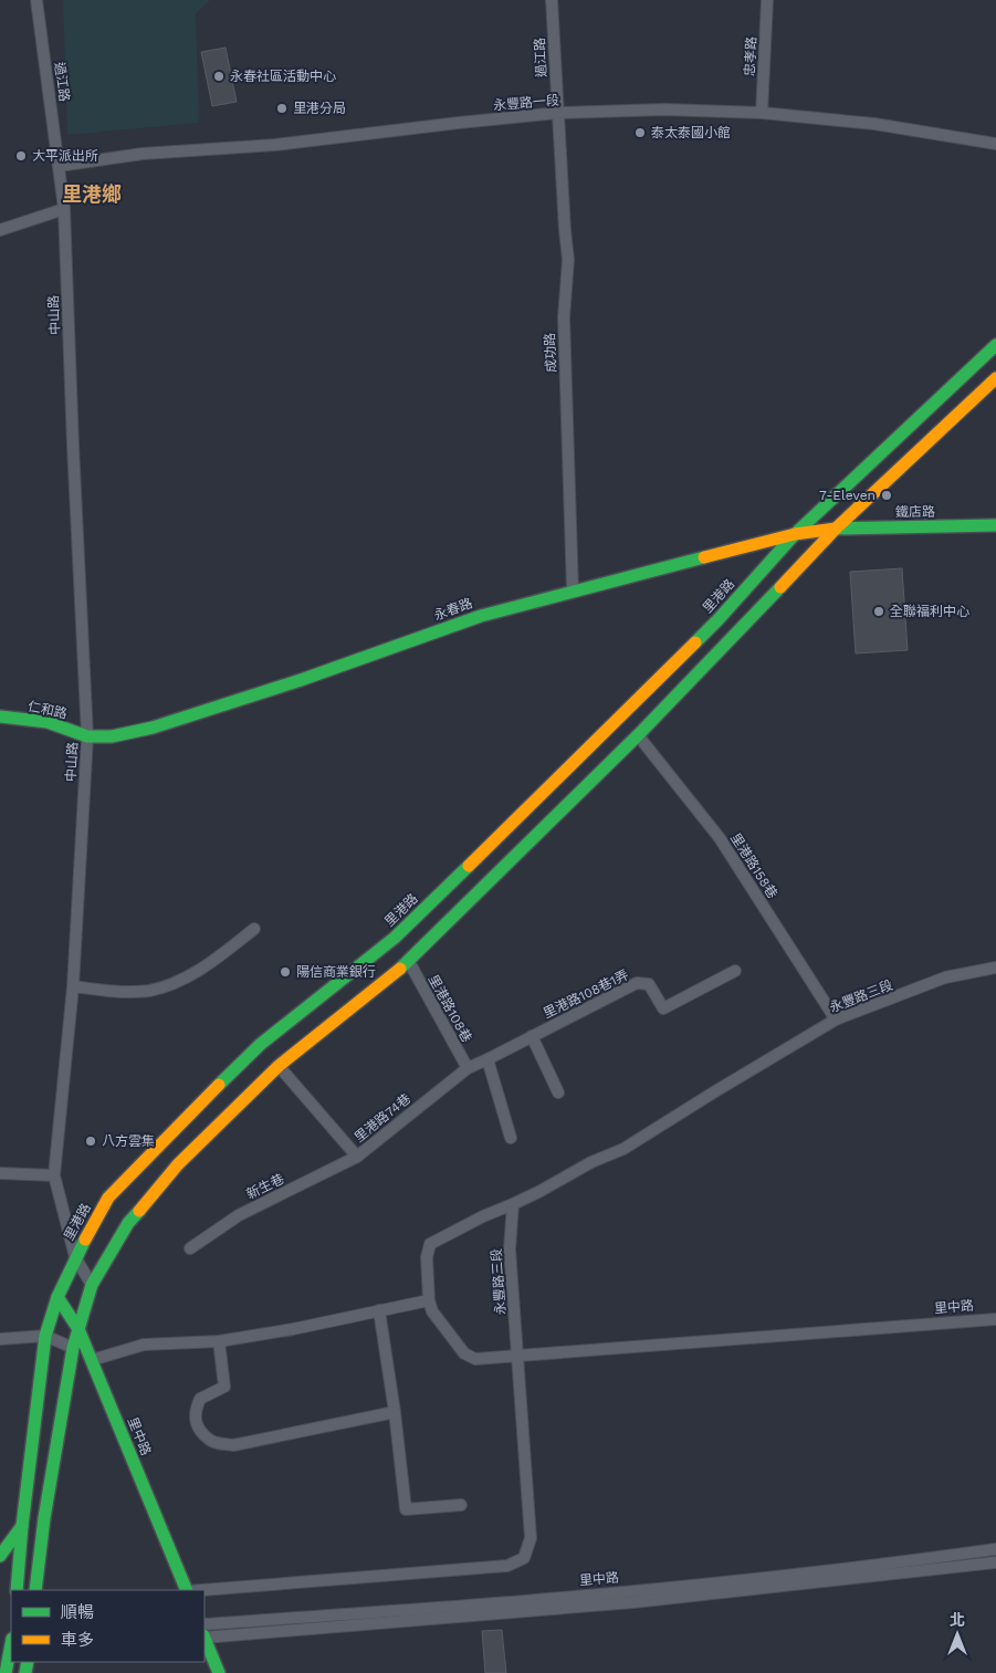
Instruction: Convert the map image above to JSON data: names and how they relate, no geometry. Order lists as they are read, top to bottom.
{
  "streets": {
    "main road": [
      "鐵店路",
      "里港路",
      "永春路",
      "仁和路",
      "里中路"
    ],
    "street": [
      "忠孝路",
      "過江路",
      "永豐路一段",
      "中山路",
      "成功路",
      "里港路158巷",
      "里港路108巷1弄",
      "永豐路三段",
      "里港路108巷",
      "里港路74巷",
      "新生巷"
    ]
  },
  "crossings": [
    ["忠孝路", "永豐路一段"],
    ["過江路", "永豐路一段"],
    ["過江路", "中山路"],
    ["過江路", "成功路"],
    ["永豐路一段", "中山路"],
    ["永豐路一段", "成功路"],
    ["中山路", "里港路"],
    ["中山路", "永春路"],
    ["中山路", "仁和路"],
    ["成功路", "永春路"],
    ["鐵店路", "永春路"],
    ["里港路", "永春路"],
    ["里港路", "里中路"],
    ["永春路", "仁和路"],
    ["里港路158巷", "永豐路三段"],
    ["里港路108巷1弄", "里港路108巷"],
    ["里港路108巷1弄", "里港路74巷"],
    ["永豐路三段", "里中路"],
    ["里港路108巷", "里港路74巷"],
    ["里港路74巷", "新生巷"]
  ],
  "districts": ["里港鄉"],
  "places": [
    "永春社區活動中心",
    "里港分局",
    "泰太泰國小館",
    "大平派出所",
    "7-Eleven",
    "全聯福利中心",
    "陽信商業銀行",
    "八方雲集"
  ],
  "legend": ["順暢", "車多"],
  "north": "top"
}
